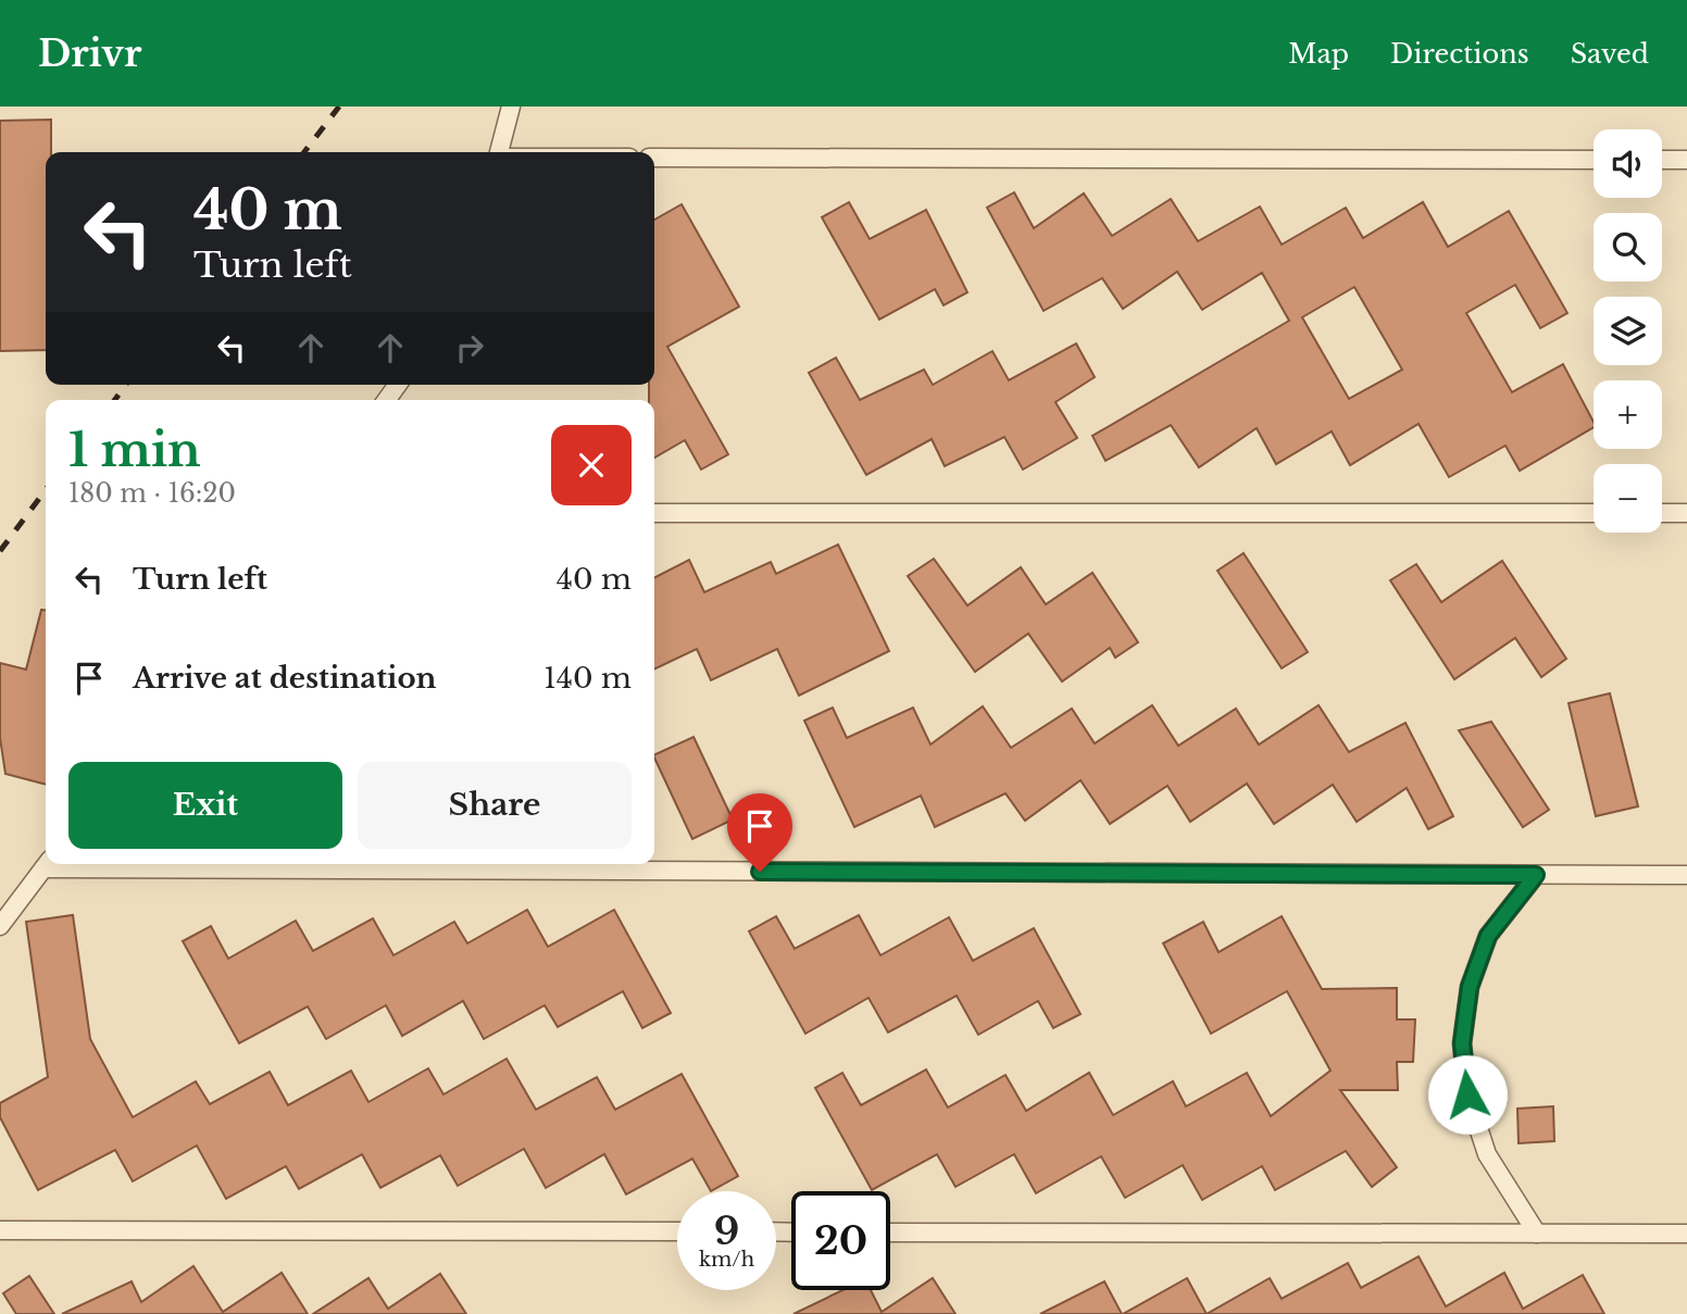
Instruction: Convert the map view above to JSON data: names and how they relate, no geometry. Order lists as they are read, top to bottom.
{
  "page": {
    "header": "Drivr",
    "nav": ["Map", "Directions", "Saved"],
    "map_buttons": ["+", "−"],
    "turn": ["40 m", "Turn left"],
    "heading": ["1 min", "180 m · 16:20"],
    "list": [
      {
        "name": "Turn left",
        "value": "40 m"
      },
      {
        "name": "Arrive at destination",
        "value": "140 m"
      }
    ],
    "buttons": ["Exit", "Share"],
    "speed": "9 km/h",
    "limit": "20"
  }
}
